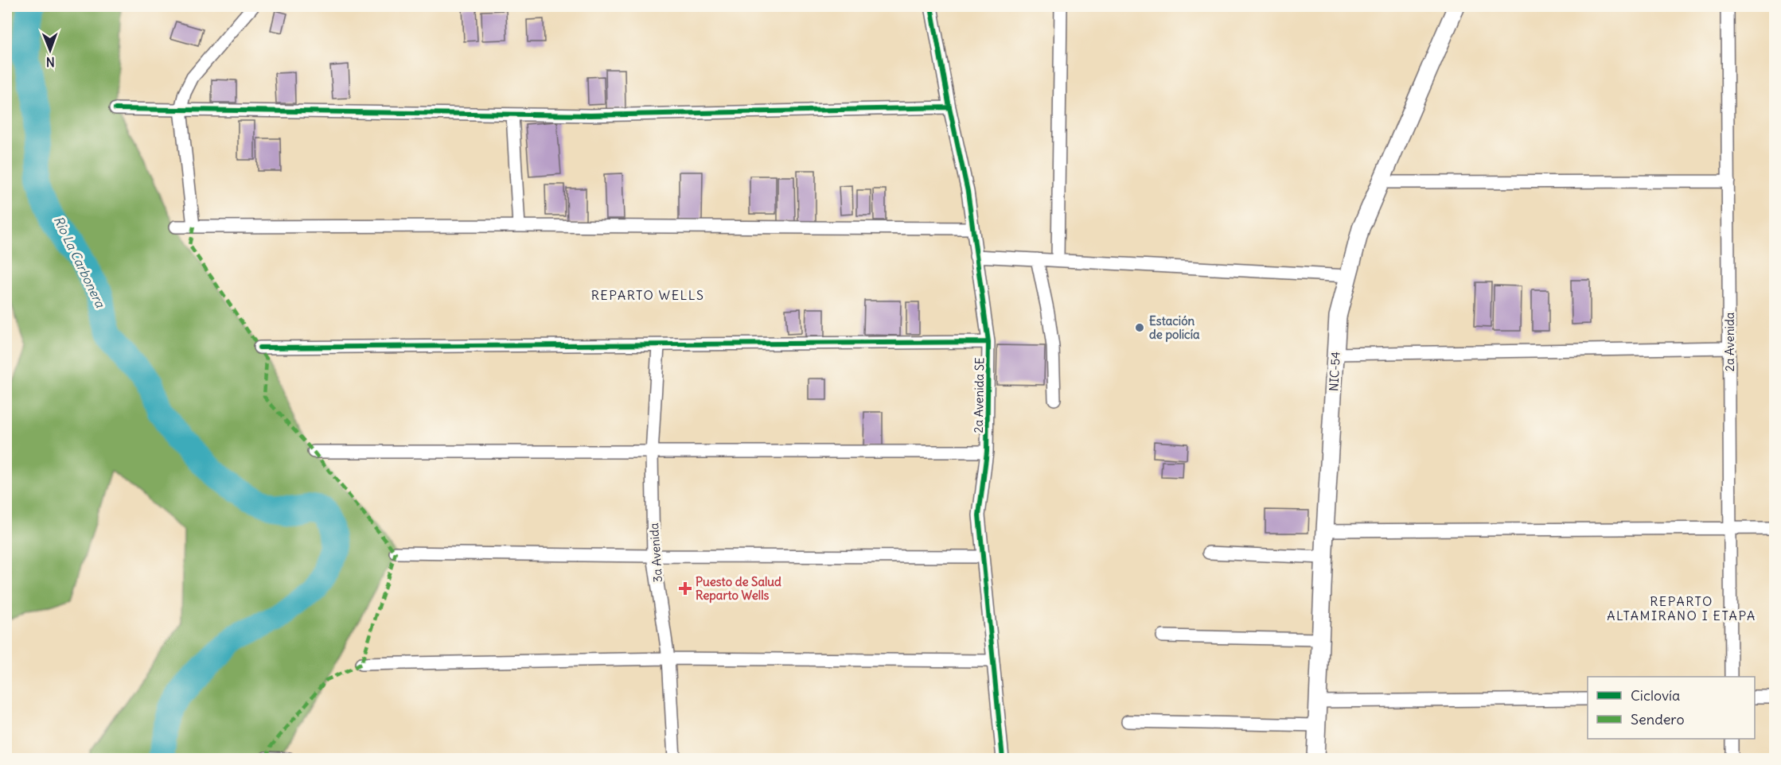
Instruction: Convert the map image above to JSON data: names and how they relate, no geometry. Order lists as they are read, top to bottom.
{
  "streets": {
    "main road": ["NIC-54"],
    "street": ["2a Avenida", "2a Avenida SE", "3a Avenida"]
  },
  "districts": ["REPARTO WELLS", "REPARTO ALTAMIRANO I ETAPA"],
  "water": ["Río La Carbonera"],
  "places": {
    "other": ["Estación de policía"],
    "health": ["Puesto de Salud Reparto Wells"]
  },
  "legend": ["Ciclovía", "Sendero"],
  "north": "bottom"
}
